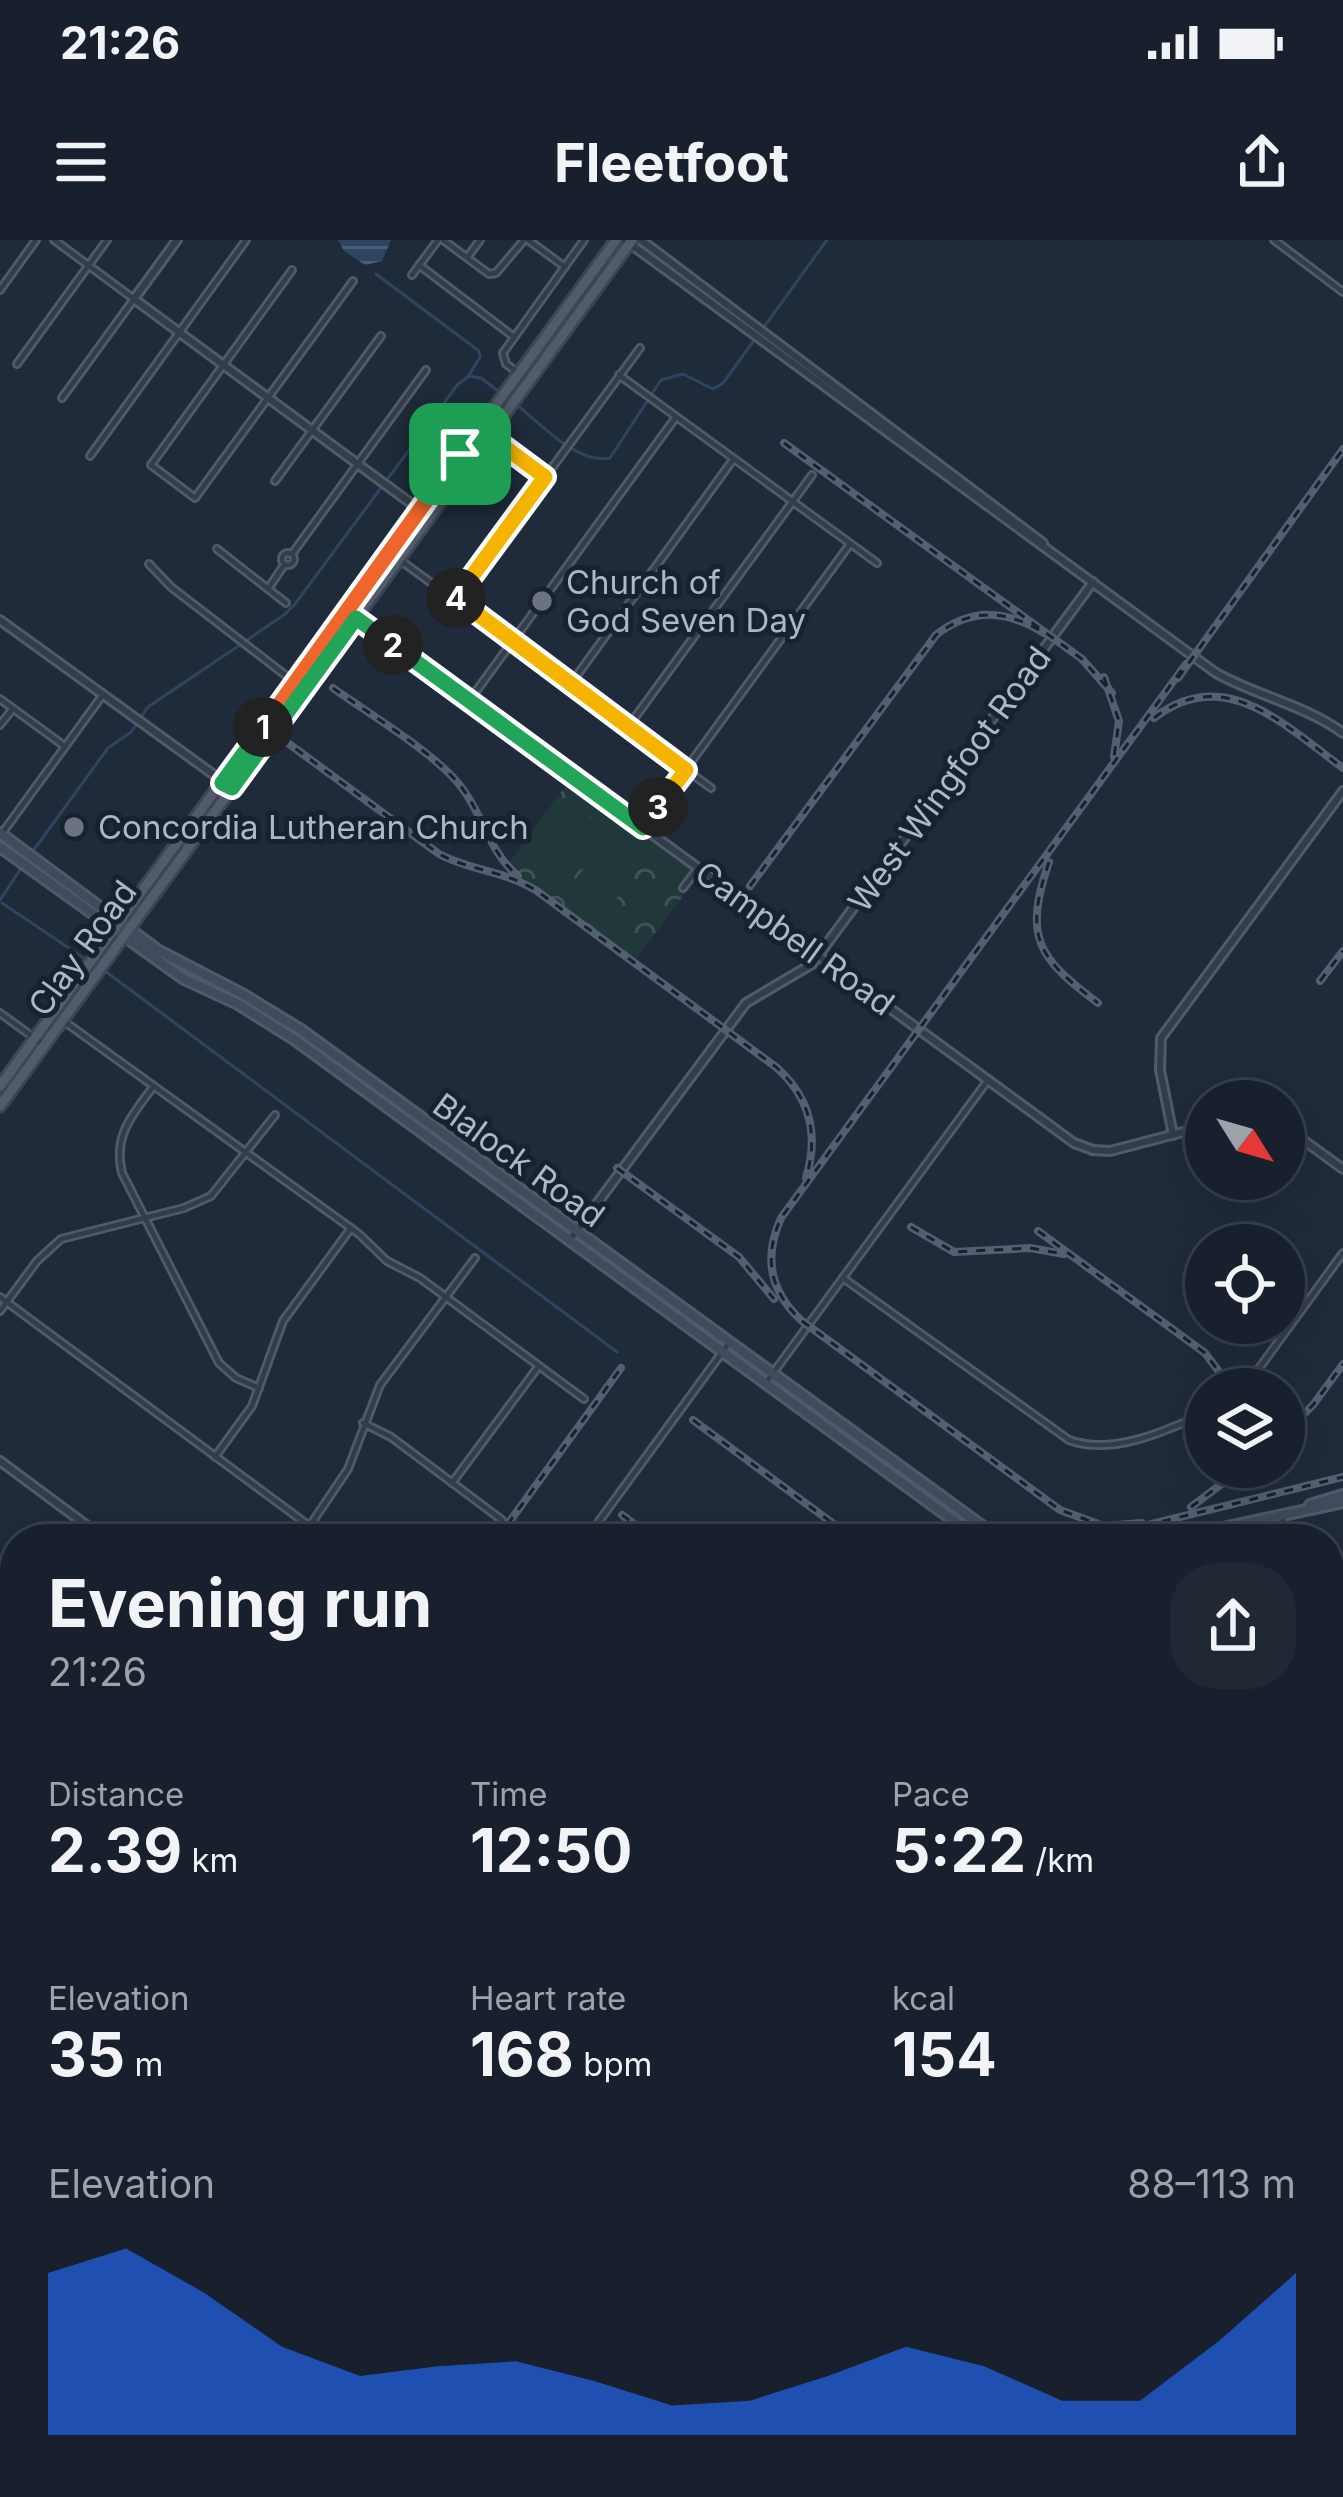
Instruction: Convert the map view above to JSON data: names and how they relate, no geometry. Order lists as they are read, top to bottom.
{
  "streets": {
    "main road": ["Clay Road", "Blalock Road"],
    "street": ["West Wingfoot Road", "Campbell Road"]
  },
  "crossings": [
    ["West Wingfoot Road", "Campbell Road"],
    ["West Wingfoot Road", "Blalock Road"],
    ["Campbell Road", "Clay Road"],
    ["Clay Road", "Blalock Road"]
  ],
  "places": ["Church of God Seven Day", "Concordia Lutheran Church"],
  "north": "bottom right",
  "page": {
    "status": "21:26",
    "header": "Fleetfoot",
    "pins": [
      "4",
      "2",
      "1",
      "3"
    ],
    "heading": ["Evening run", "21:26"],
    "stats": [
      ["Distance", "2.39 km"],
      ["Time", "12:50"],
      ["Pace", "5:22 /km"],
      ["Elevation", "35 m"],
      ["Heart rate", "168 bpm"],
      ["kcal", "154"]
    ],
    "chart": ["Elevation", "88–113 m"]
  }
}
